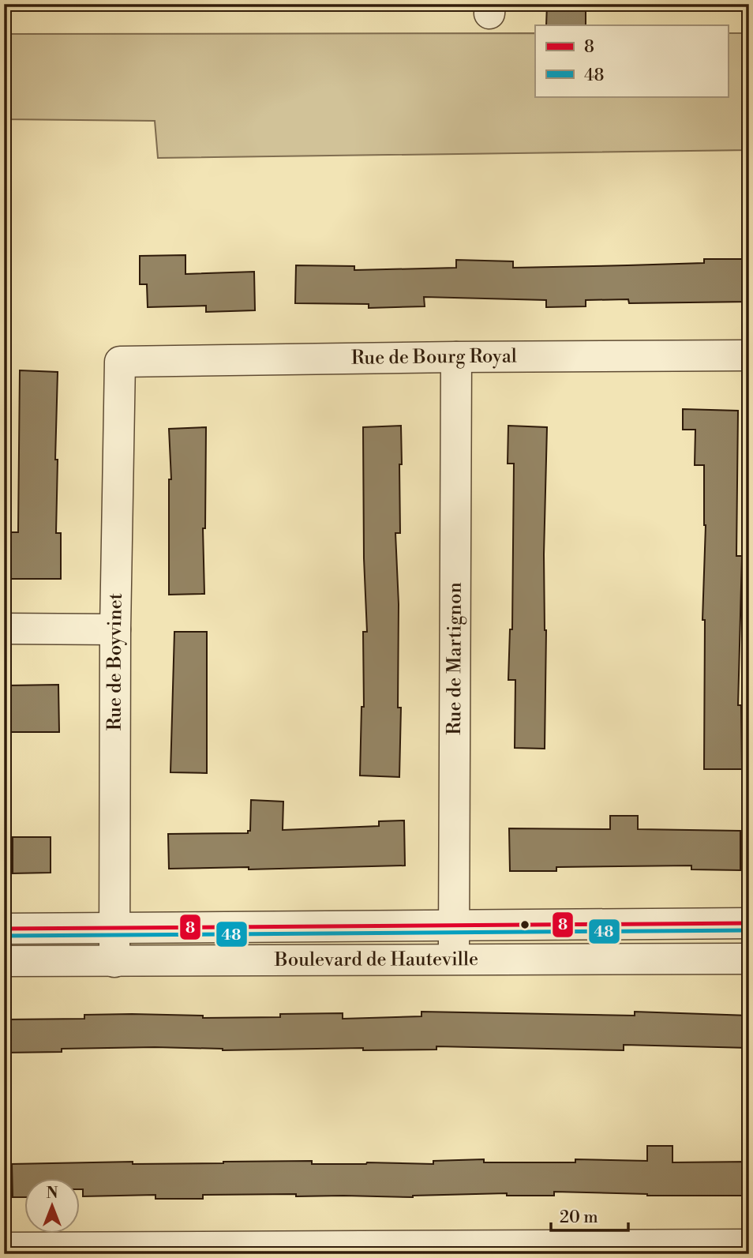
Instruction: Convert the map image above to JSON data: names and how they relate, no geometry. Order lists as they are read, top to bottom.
{
  "streets": {
    "street": [
      "Rue de Bourg Royal",
      "Rue de Martignon",
      "Rue de Boyvinet",
      "Boulevard de Hauteville"
    ]
  },
  "crossings": [
    ["Rue de Bourg Royal", "Rue de Martignon"],
    ["Rue de Bourg Royal", "Rue de Boyvinet"],
    ["Rue de Martignon", "Boulevard de Hauteville"],
    ["Rue de Boyvinet", "Boulevard de Hauteville"]
  ],
  "lines": ["transit line 8", "transit line 48"],
  "legend": ["8", "48"],
  "scale_bar": "20 m",
  "north": "top"
}
